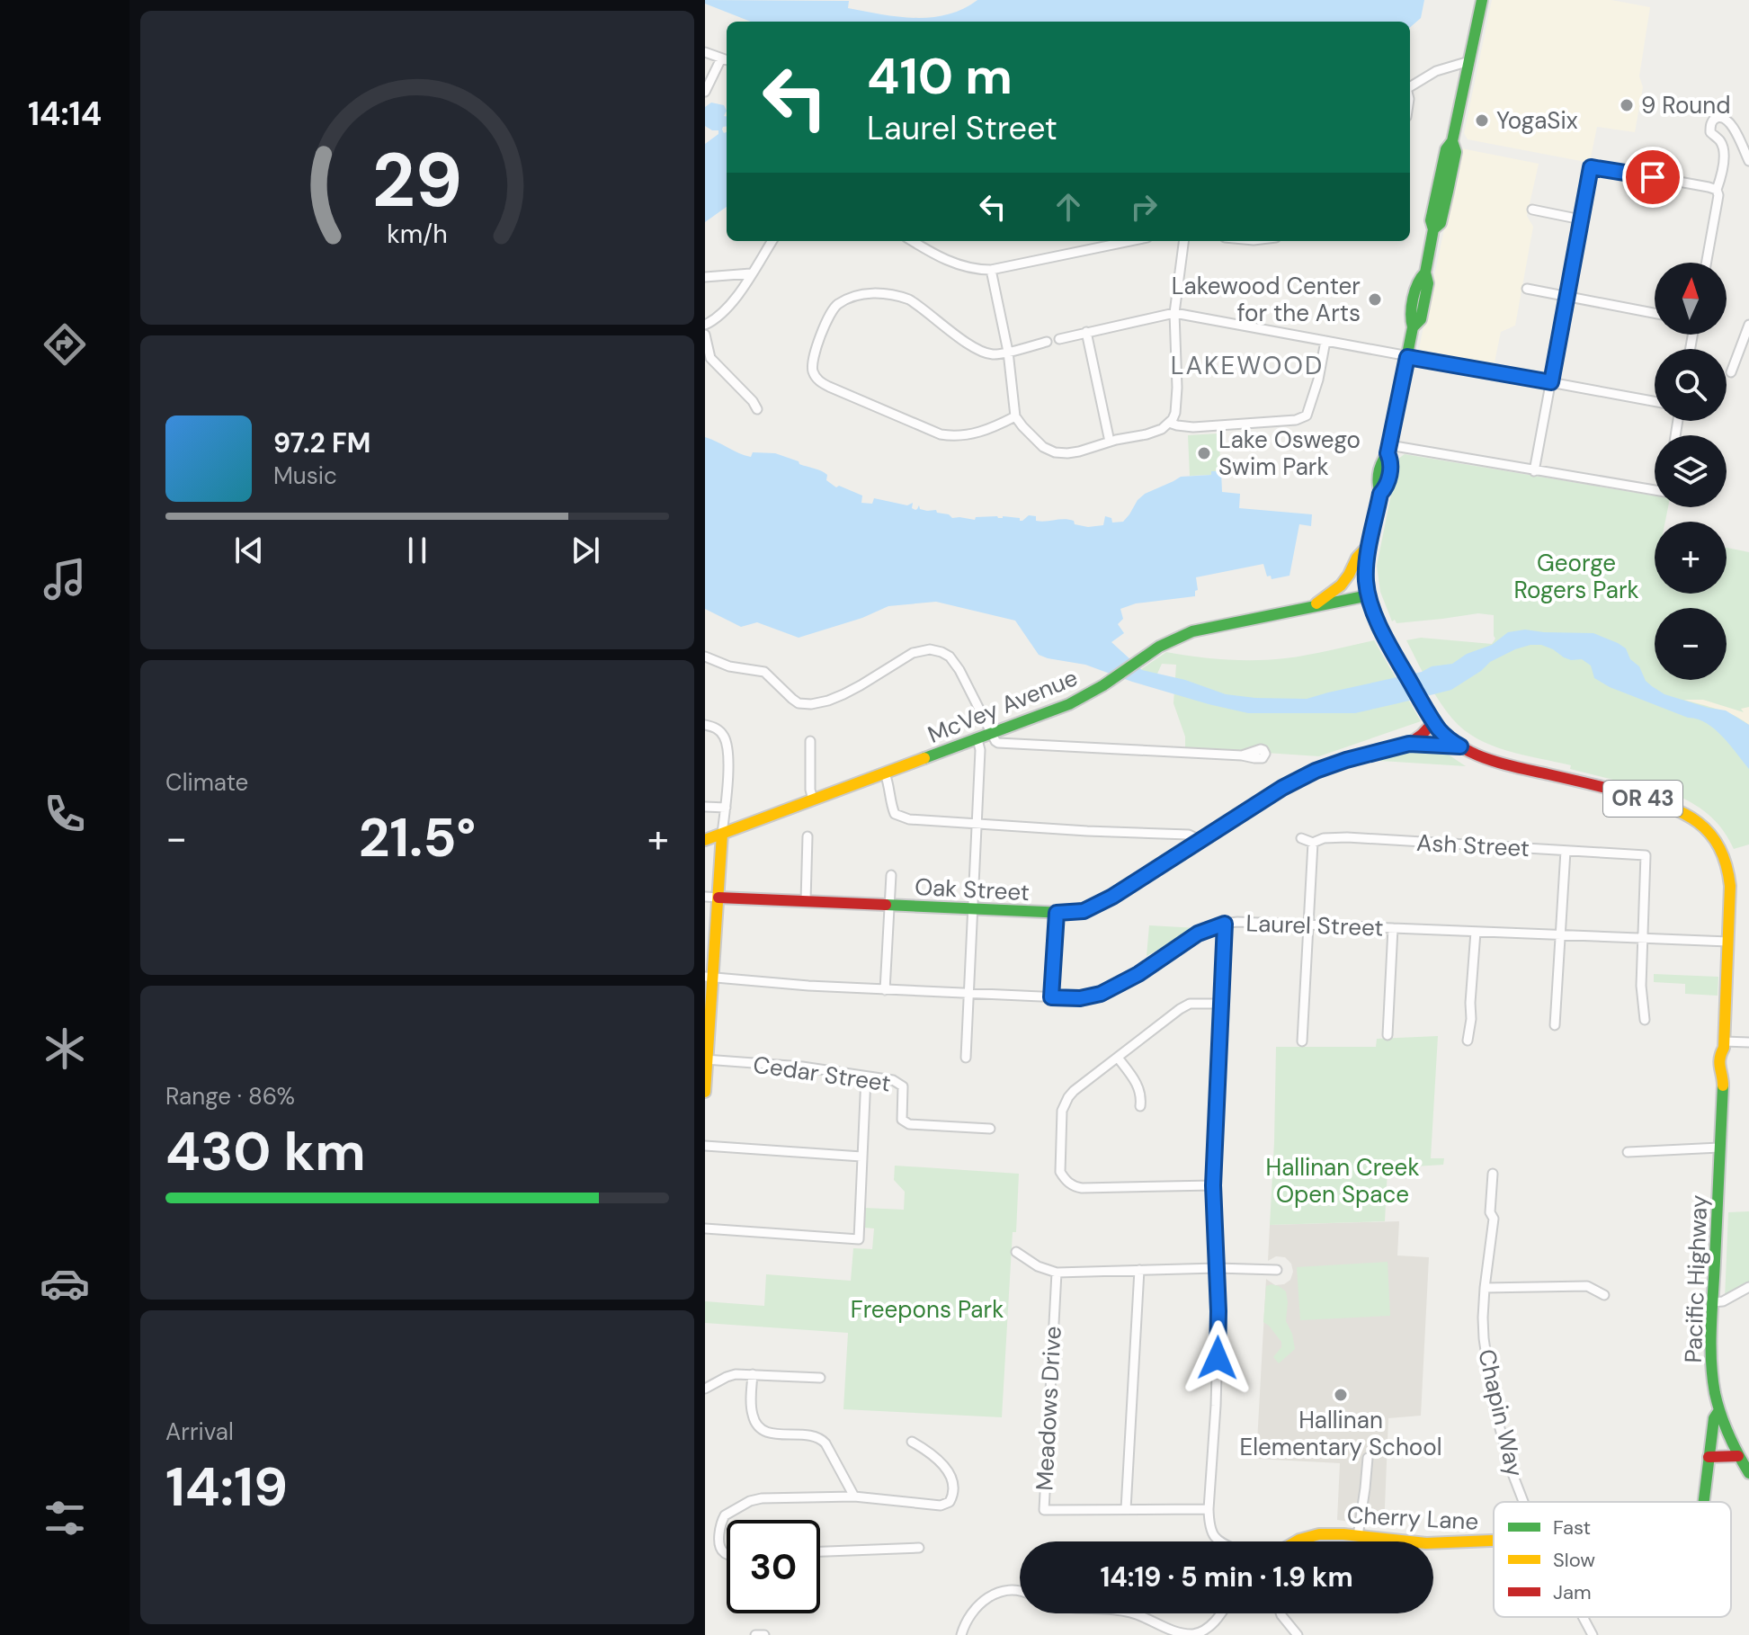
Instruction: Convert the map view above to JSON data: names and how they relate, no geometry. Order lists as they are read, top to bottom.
{
  "streets": {
    "main road": [
      "McVey Avenue",
      "OR 43",
      "Oak Street",
      "Pacific Highway",
      "Cherry Lane"
    ],
    "street": [
      "Ash Street",
      "Laurel Street",
      "Cedar Street",
      "Meadows Drive",
      "Chapin Way"
    ]
  },
  "crossings": [
    ["McVey Avenue", "OR 43"],
    ["McVey Avenue", "Pacific Highway"],
    ["OR 43", "Pacific Highway"],
    ["Ash Street", "Laurel Street"],
    ["Oak Street", "Pacific Highway"],
    ["Laurel Street", "Pacific Highway"],
    ["Pacific Highway", "Cherry Lane"]
  ],
  "districts": ["LAKEWOOD"],
  "parks": ["George Rogers Park", "Hallinan Creek Open Space", "Freepons Park"],
  "places": [
    "9 Round",
    "YogaSix",
    "Lakewood Center for the Arts",
    "Lake Oswego Swim Park",
    "Hallinan Elementary School"
  ],
  "legend": ["Fast", "Slow", "Jam"],
  "north": "top",
  "page": {
    "tabs": "14:14",
    "turn": ["410 m", "Laurel Street"],
    "map_buttons": ["+", "−"],
    "song": ["97.2 FM", "Music"],
    "tile": [
      "Climate",
      ["Range · 86%", "430 km"],
      ["Arrival", "14:19"]
    ],
    "heat": ["−", "21.5°", "+"],
    "limit": "30",
    "trip": "14:19 · 5 min · 1.9 km",
    "gauge": ["29", "km/h"]
  }
}
